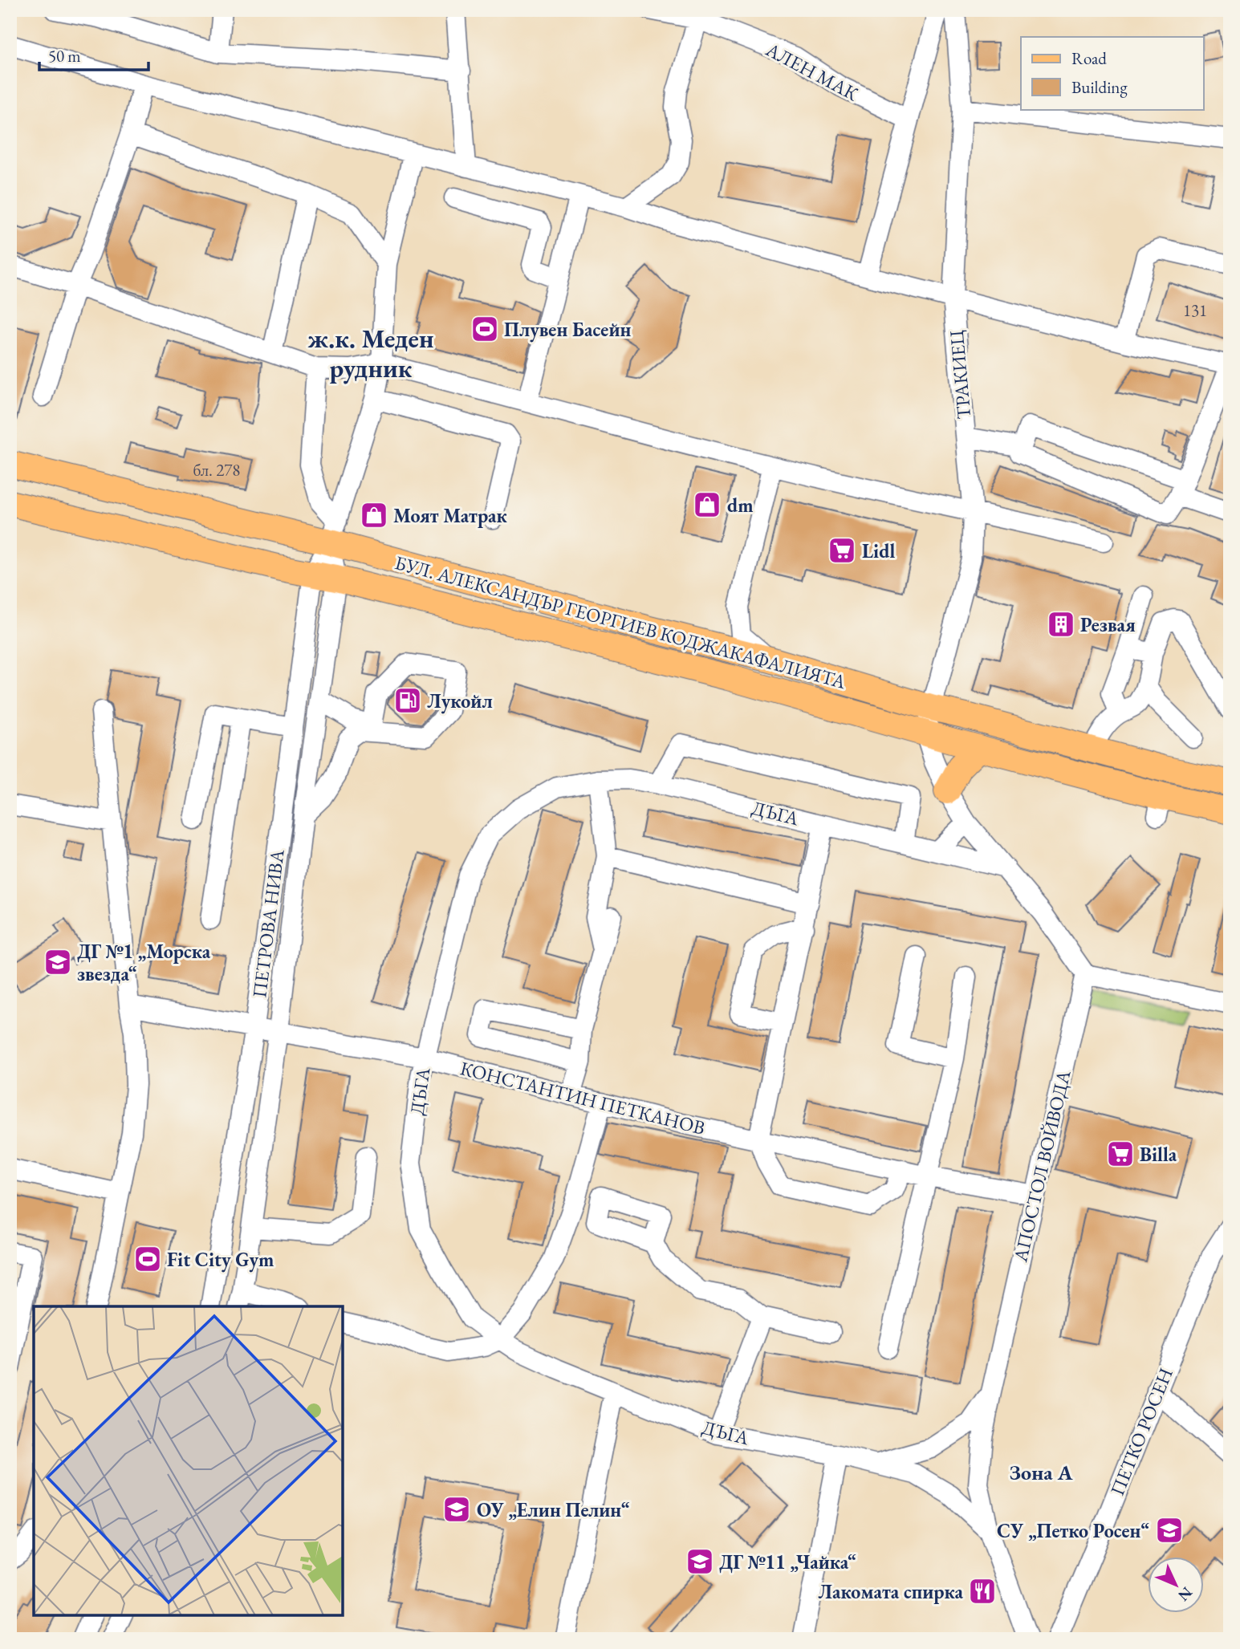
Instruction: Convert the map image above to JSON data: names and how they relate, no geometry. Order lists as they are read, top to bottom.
{
  "streets": {
    "main road": ["БУЛ. АЛЕКСАНДЪР ГЕОРГИЕВ КОДЖАКАФАЛИЯТА"],
    "street": [
      "АЛЕН МАК",
      "ТРАКИЕЦ",
      "ДЪГА",
      "ПЕТРОВА НИВА",
      "КОНСТАНТИН ПЕТКАНОВ",
      "АПОСТОЛ ВОЙВОДА",
      "ПЕТКО РОСЕН"
    ]
  },
  "crossings": [
    ["ТРАКИЕЦ", "БУЛ. АЛЕКСАНДЪР ГЕОРГИЕВ КОДЖАКАФАЛИЯТА"],
    ["БУЛ. АЛЕКСАНДЪР ГЕОРГИЕВ КОДЖАКАФАЛИЯТА", "ПЕТРОВА НИВА"],
    ["ДЪГА", "КОНСТАНТИН ПЕТКАНОВ"],
    ["ДЪГА", "АПОСТОЛ ВОЙВОДА"],
    ["ПЕТРОВА НИВА", "КОНСТАНТИН ПЕТКАНОВ"],
    ["КОНСТАНТИН ПЕТКАНОВ", "АПОСТОЛ ВОЙВОДА"]
  ],
  "districts": ["ж.к. Меден рудник", "Зона А"],
  "places": {
    "sports": ["Плувен Басейн", "Fit City Gym"],
    "shop": ["dm", "Моят Матрак"],
    "supermarket": ["Lidl", "Billa"],
    "building": ["Резвая"],
    "fuel station": ["Лукойл"],
    "school or university": [
      "ДГ №1 „Морска звезда“",
      "ОУ „Елин Пелин“",
      "СУ „Петко Росен“",
      "ДГ №11 „Чайка“"
    ],
    "restaurant": ["Лакомата спирка"]
  },
  "house_numbers": ["131", "бл. 278"],
  "legend": ["Road", "Building"],
  "scale_bar": "50 m",
  "north": "bottom right"
}
